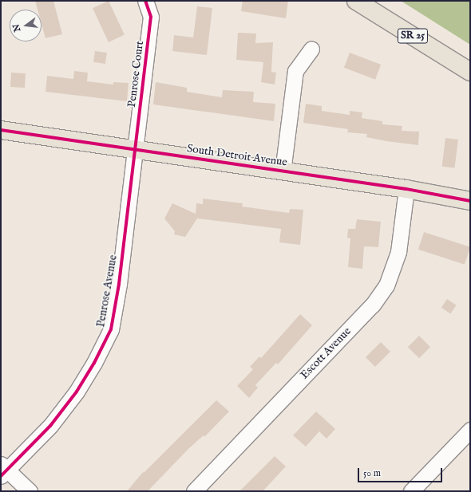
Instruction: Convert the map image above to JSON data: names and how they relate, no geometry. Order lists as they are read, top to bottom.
{
  "streets": {
    "main road": ["SR 25", "South Detroit Avenue"],
    "street": ["Penrose Court", "Penrose Avenue", "Escott Avenue"]
  },
  "crossings": [
    ["Penrose Court", "South Detroit Avenue"],
    ["Penrose Court", "Penrose Avenue"],
    ["South Detroit Avenue", "Penrose Avenue"],
    ["South Detroit Avenue", "Escott Avenue"]
  ],
  "scale_bar": "50 m",
  "north": "left"
}
